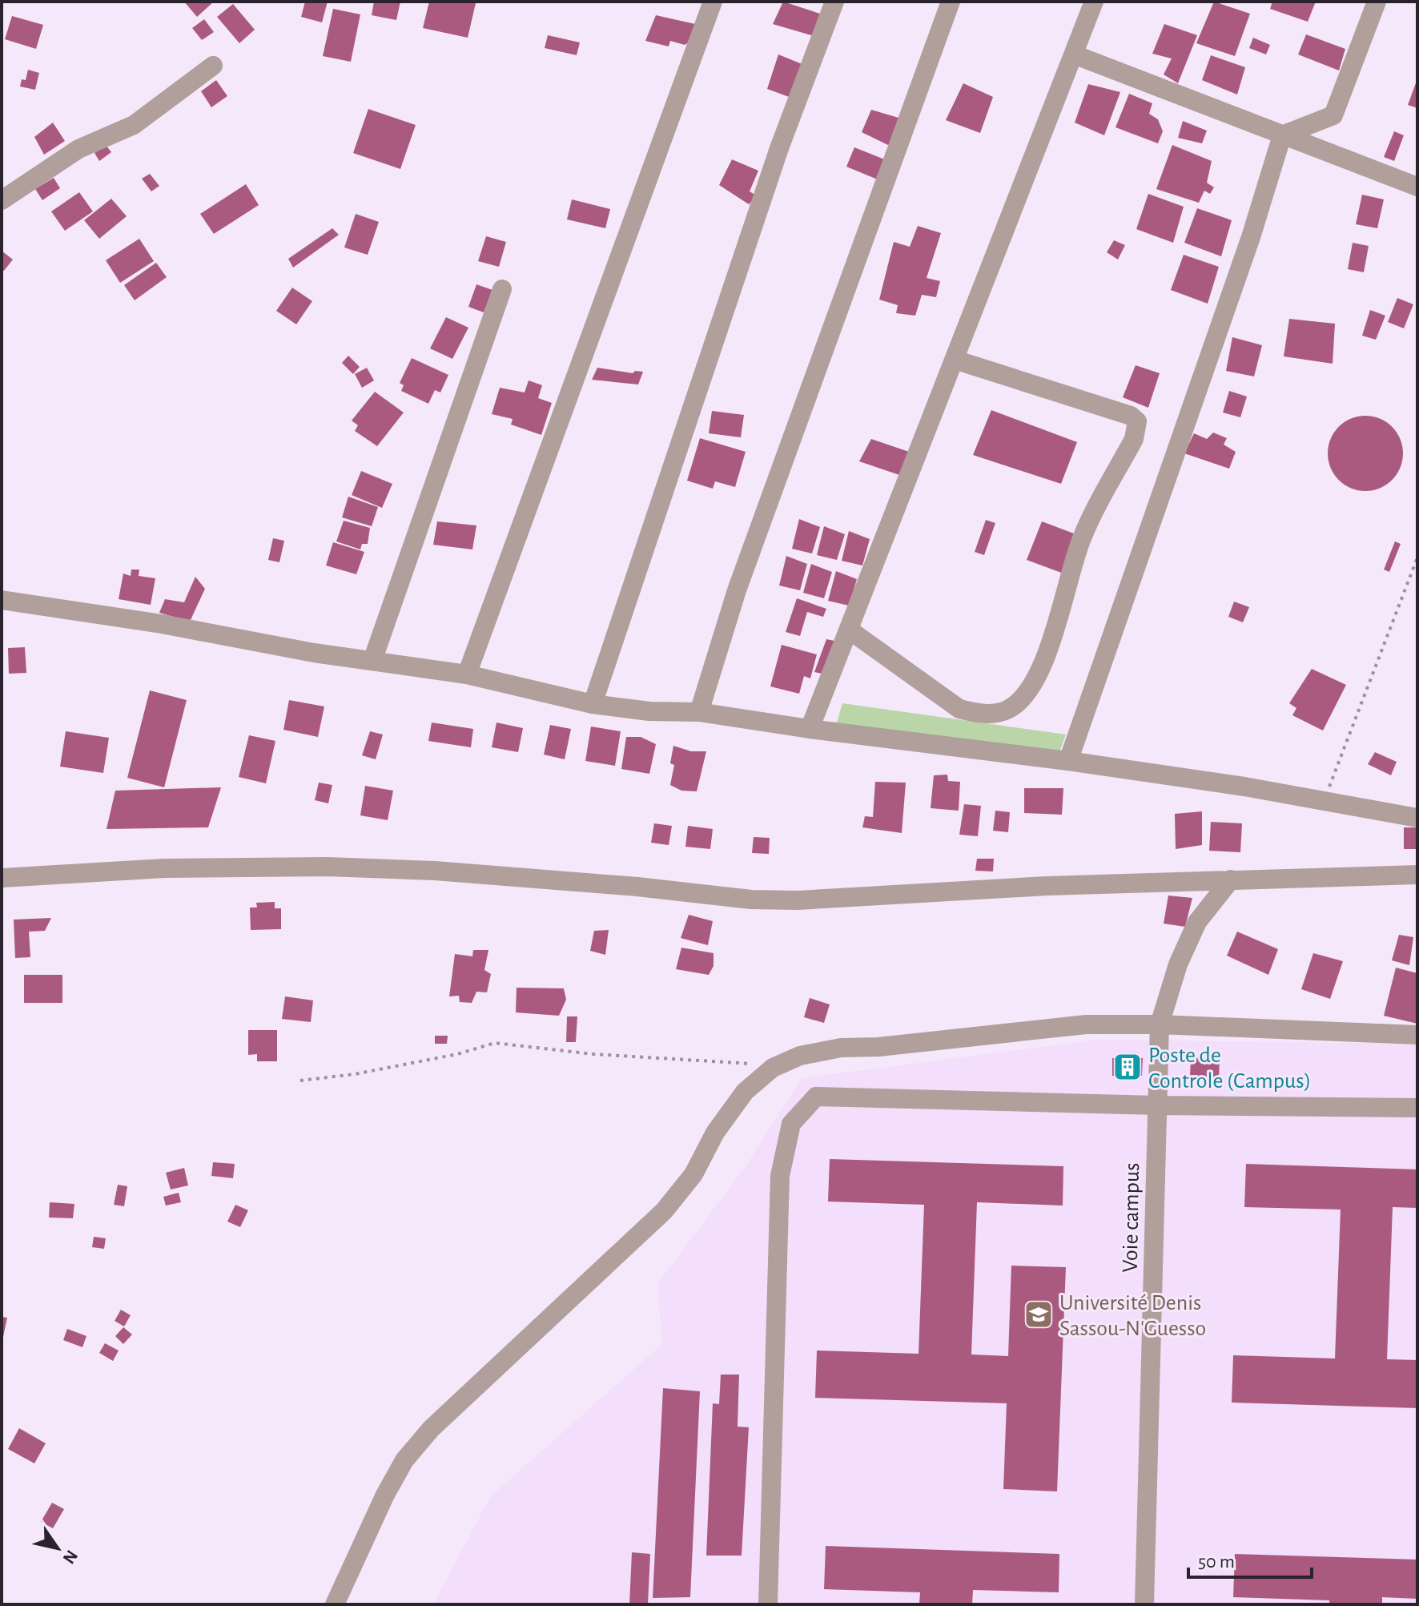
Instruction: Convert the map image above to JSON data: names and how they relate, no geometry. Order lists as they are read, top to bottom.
{
  "streets": {
    "street": ["Voie campus"]
  },
  "places": {
    "building": ["Poste de Controle (Campus)"],
    "school or university": ["Université Denis Sassou-N'Guesso"]
  },
  "scale_bar": "50 m",
  "north": "bottom right"
}
